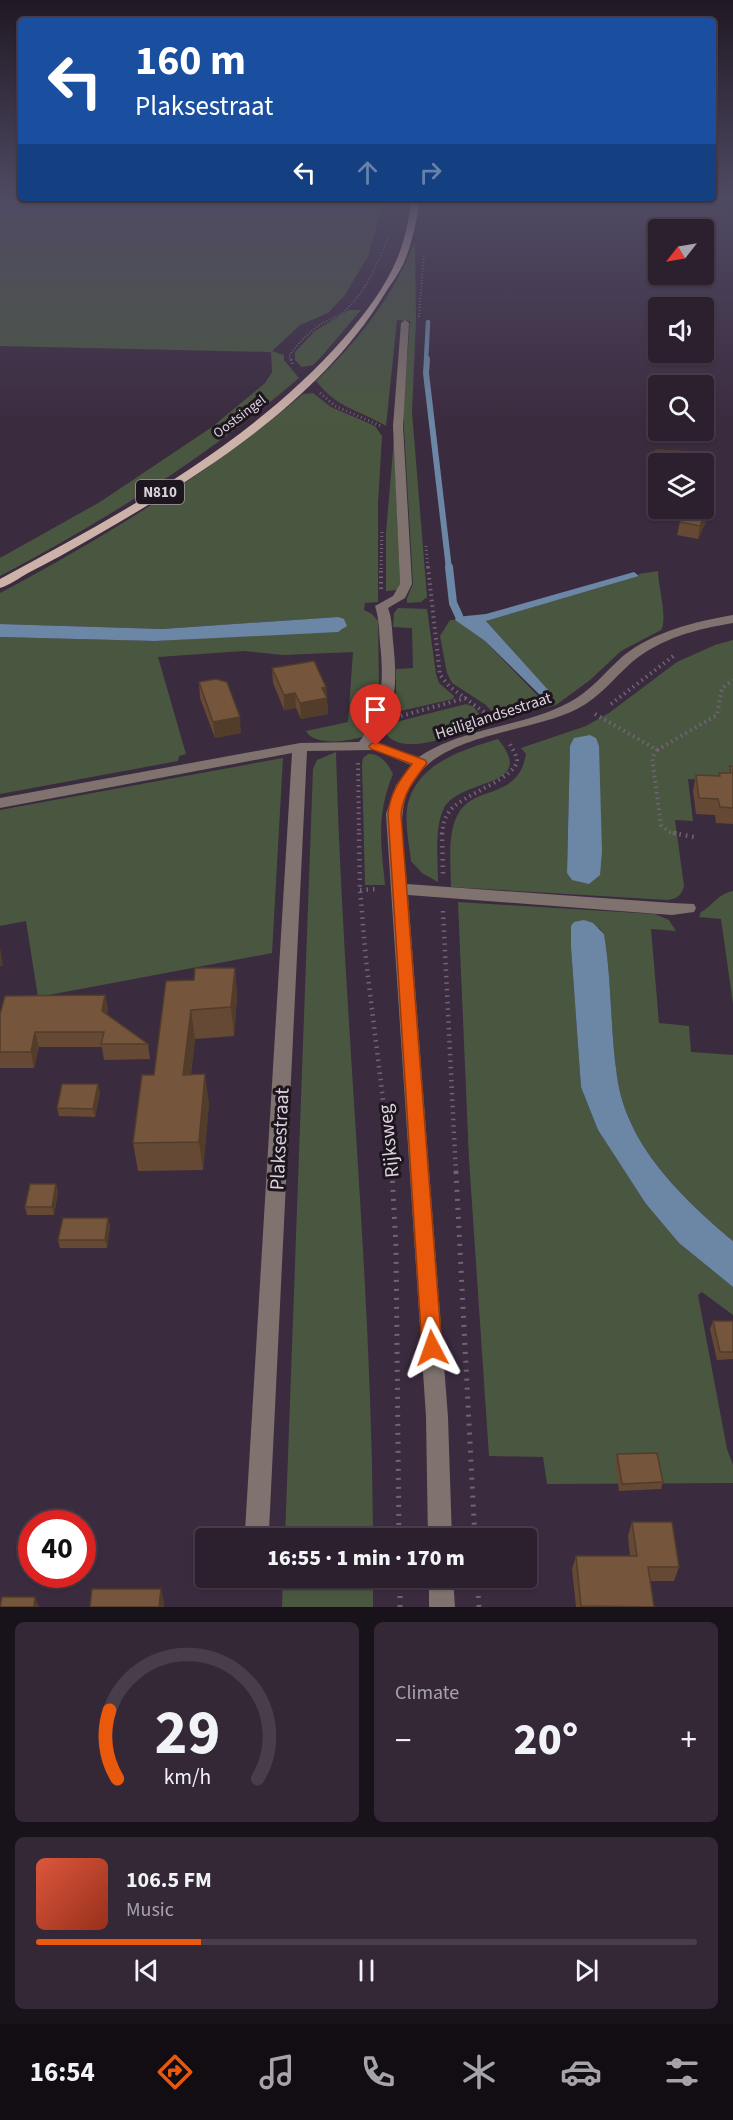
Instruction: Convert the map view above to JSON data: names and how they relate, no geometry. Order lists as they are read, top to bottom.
{
  "streets": {
    "main road": ["Oostsingel", "N810"],
    "street": ["Heiliglandsestraat", "Plaksestraat", "Rijksweg"]
  },
  "crossings": [
    ["Heiliglandsestraat", "Rijksweg"]
  ],
  "north": "bottom left",
  "page": {
    "turn": ["160 m", "Plaksestraat"],
    "limit": "40",
    "trip": "16:55 · 1 min · 170 m",
    "tile": "Climate",
    "heat": ["−", "20°", "+"],
    "song": ["106.5 FM", "Music"],
    "tabs": "16:54",
    "gauge": ["29", "km/h"]
  }
}
